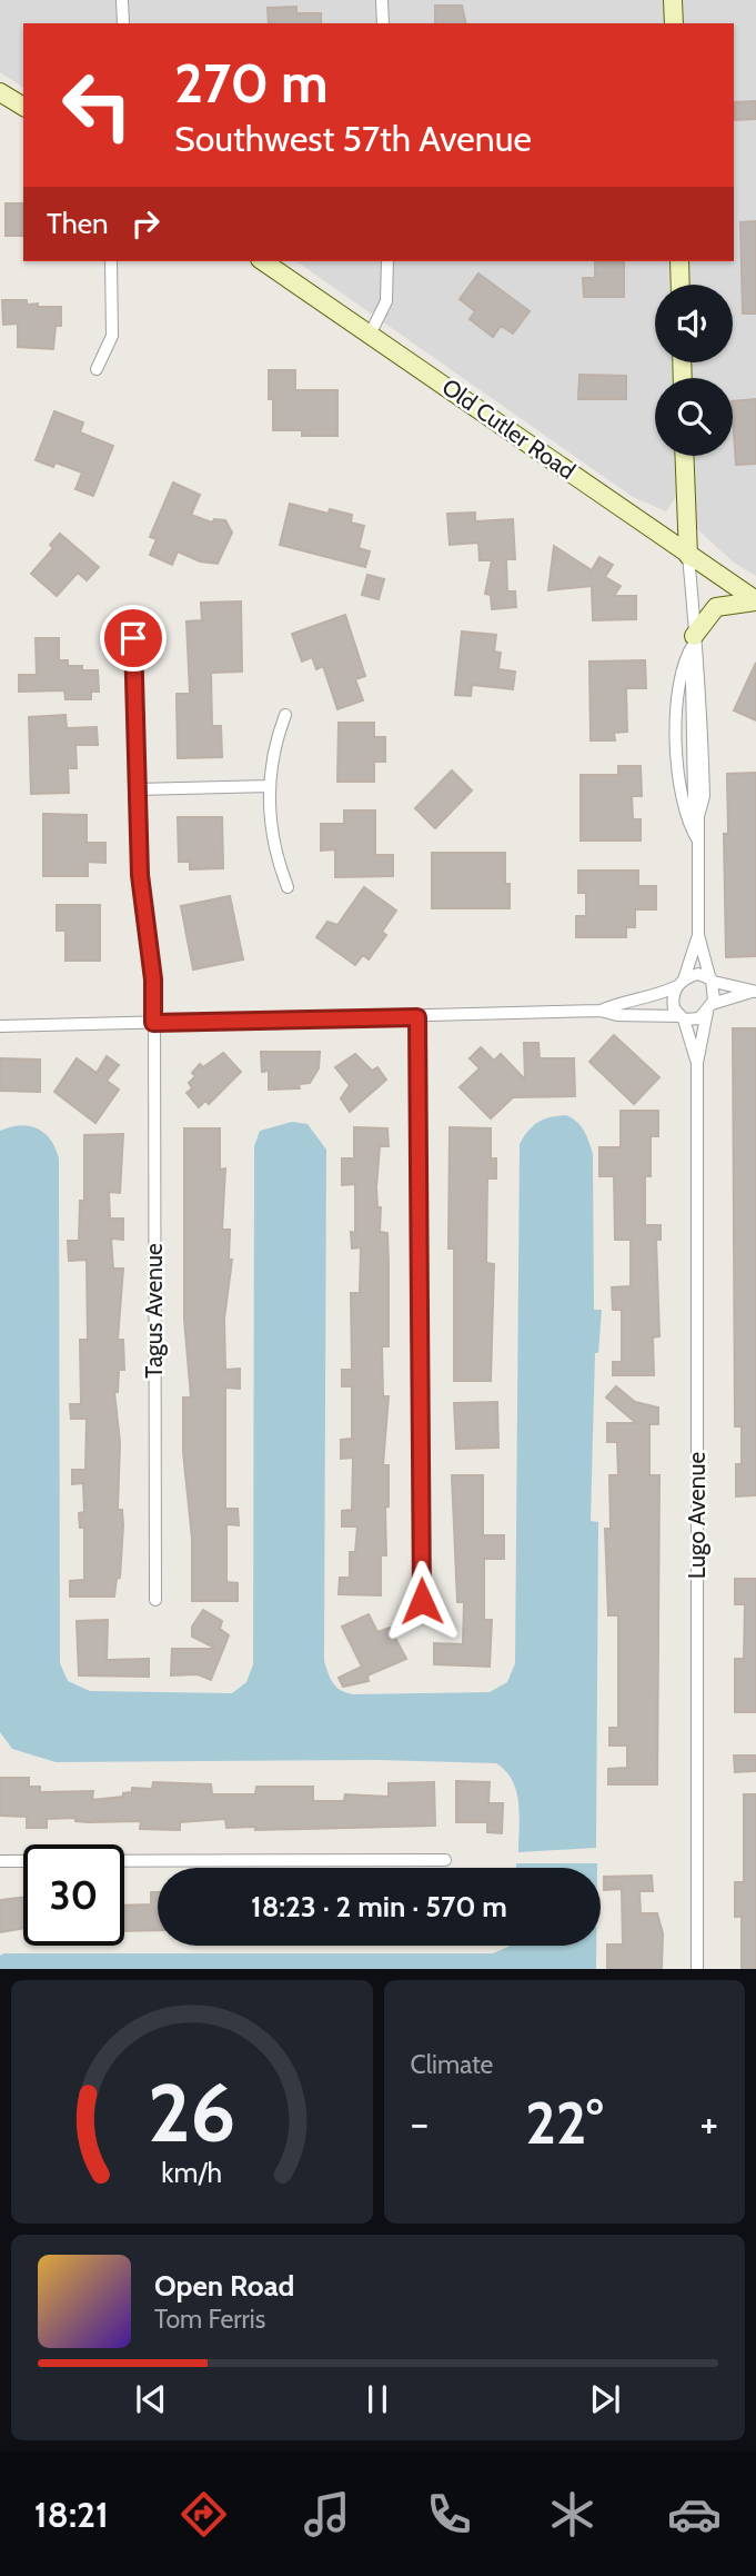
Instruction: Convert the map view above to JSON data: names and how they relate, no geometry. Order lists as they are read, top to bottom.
{
  "streets": {
    "main road": ["Old Cutler Road"],
    "street": ["Tagus Avenue", "Lugo Avenue"]
  },
  "page": {
    "turn": ["270 m", "Southwest 57th Avenue"],
    "then": "Then",
    "limit": "30",
    "trip": "18:23 · 2 min · 570 m",
    "tile": "Climate",
    "heat": ["−", "22°", "+"],
    "song": ["Open Road", "Tom Ferris"],
    "tabs": "18:21",
    "gauge": ["26", "km/h"]
  }
}
